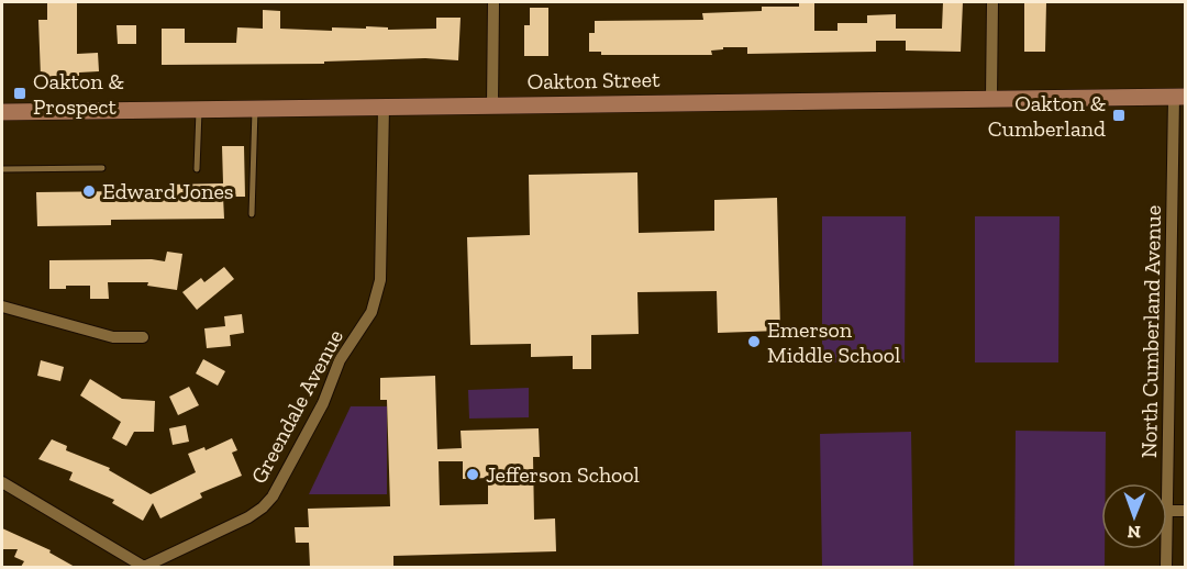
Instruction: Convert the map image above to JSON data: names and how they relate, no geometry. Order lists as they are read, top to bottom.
{
  "streets": {
    "main road": ["Oakton Street"],
    "street": ["North Cumberland Avenue", "Greendale Avenue"]
  },
  "crossings": [
    ["Oakton Street", "North Cumberland Avenue"],
    ["Oakton Street", "Greendale Avenue"]
  ],
  "places": {
    "transit": ["Oakton & Prospect", "Oakton & Cumberland"],
    "other": ["Edward Jones", "Emerson Middle School", "Jefferson School"]
  },
  "north": "bottom"
}
